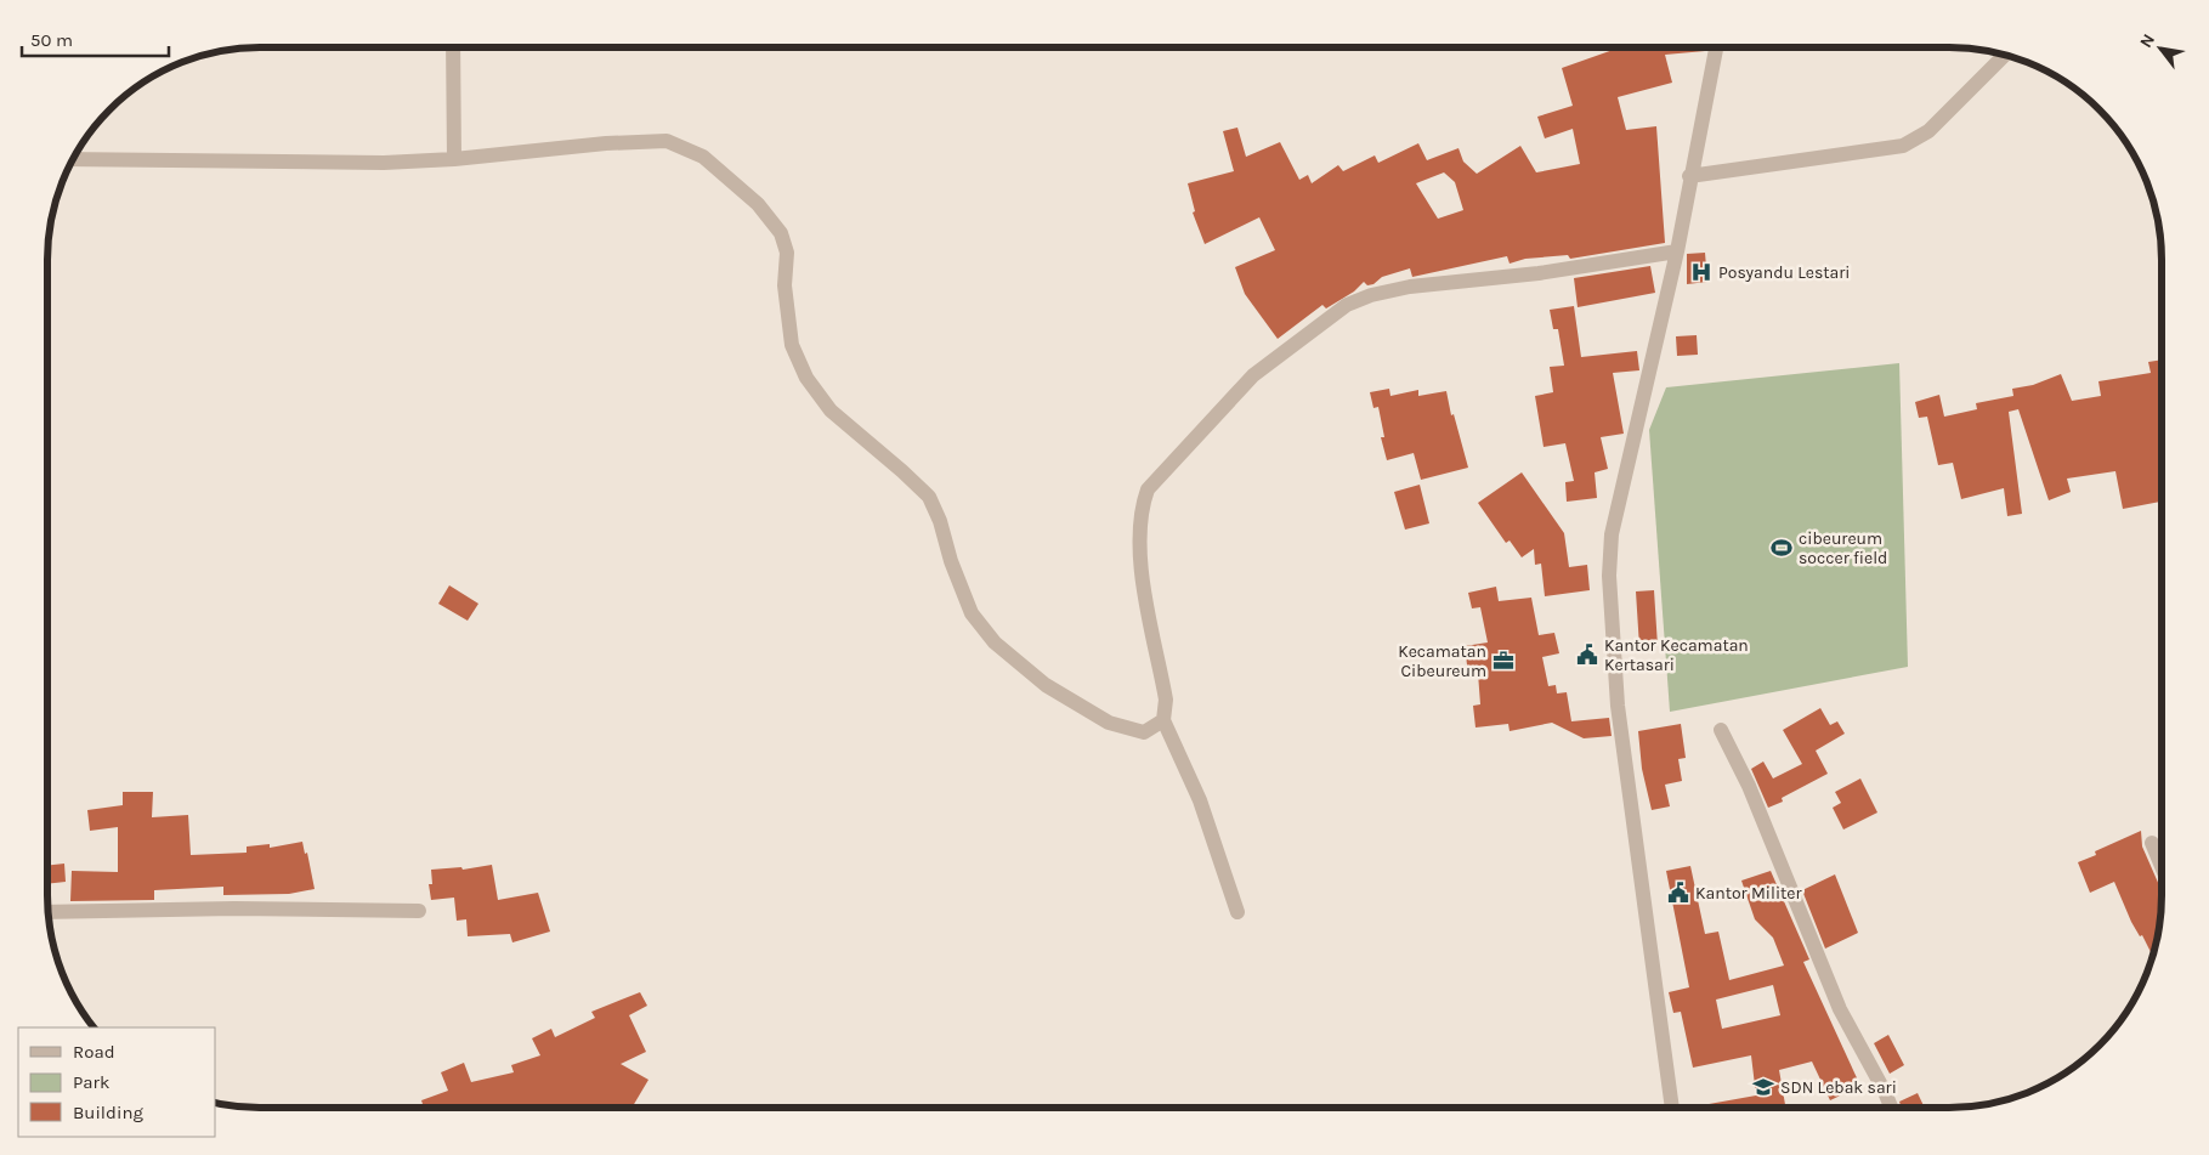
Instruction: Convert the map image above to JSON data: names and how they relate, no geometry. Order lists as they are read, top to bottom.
{
  "places": {
    "hospital": ["Posyandu Lestari"],
    "sports": ["cibeureum soccer field"],
    "public building": ["Kantor Kecamatan Kertasari", "Kantor Militer"],
    "office": ["Kecamatan Cibeureum"],
    "school or university": ["SDN Lebak sari"]
  },
  "legend": ["Road", "Park", "Building"],
  "scale_bar": "50 m",
  "north": "top left"
}
